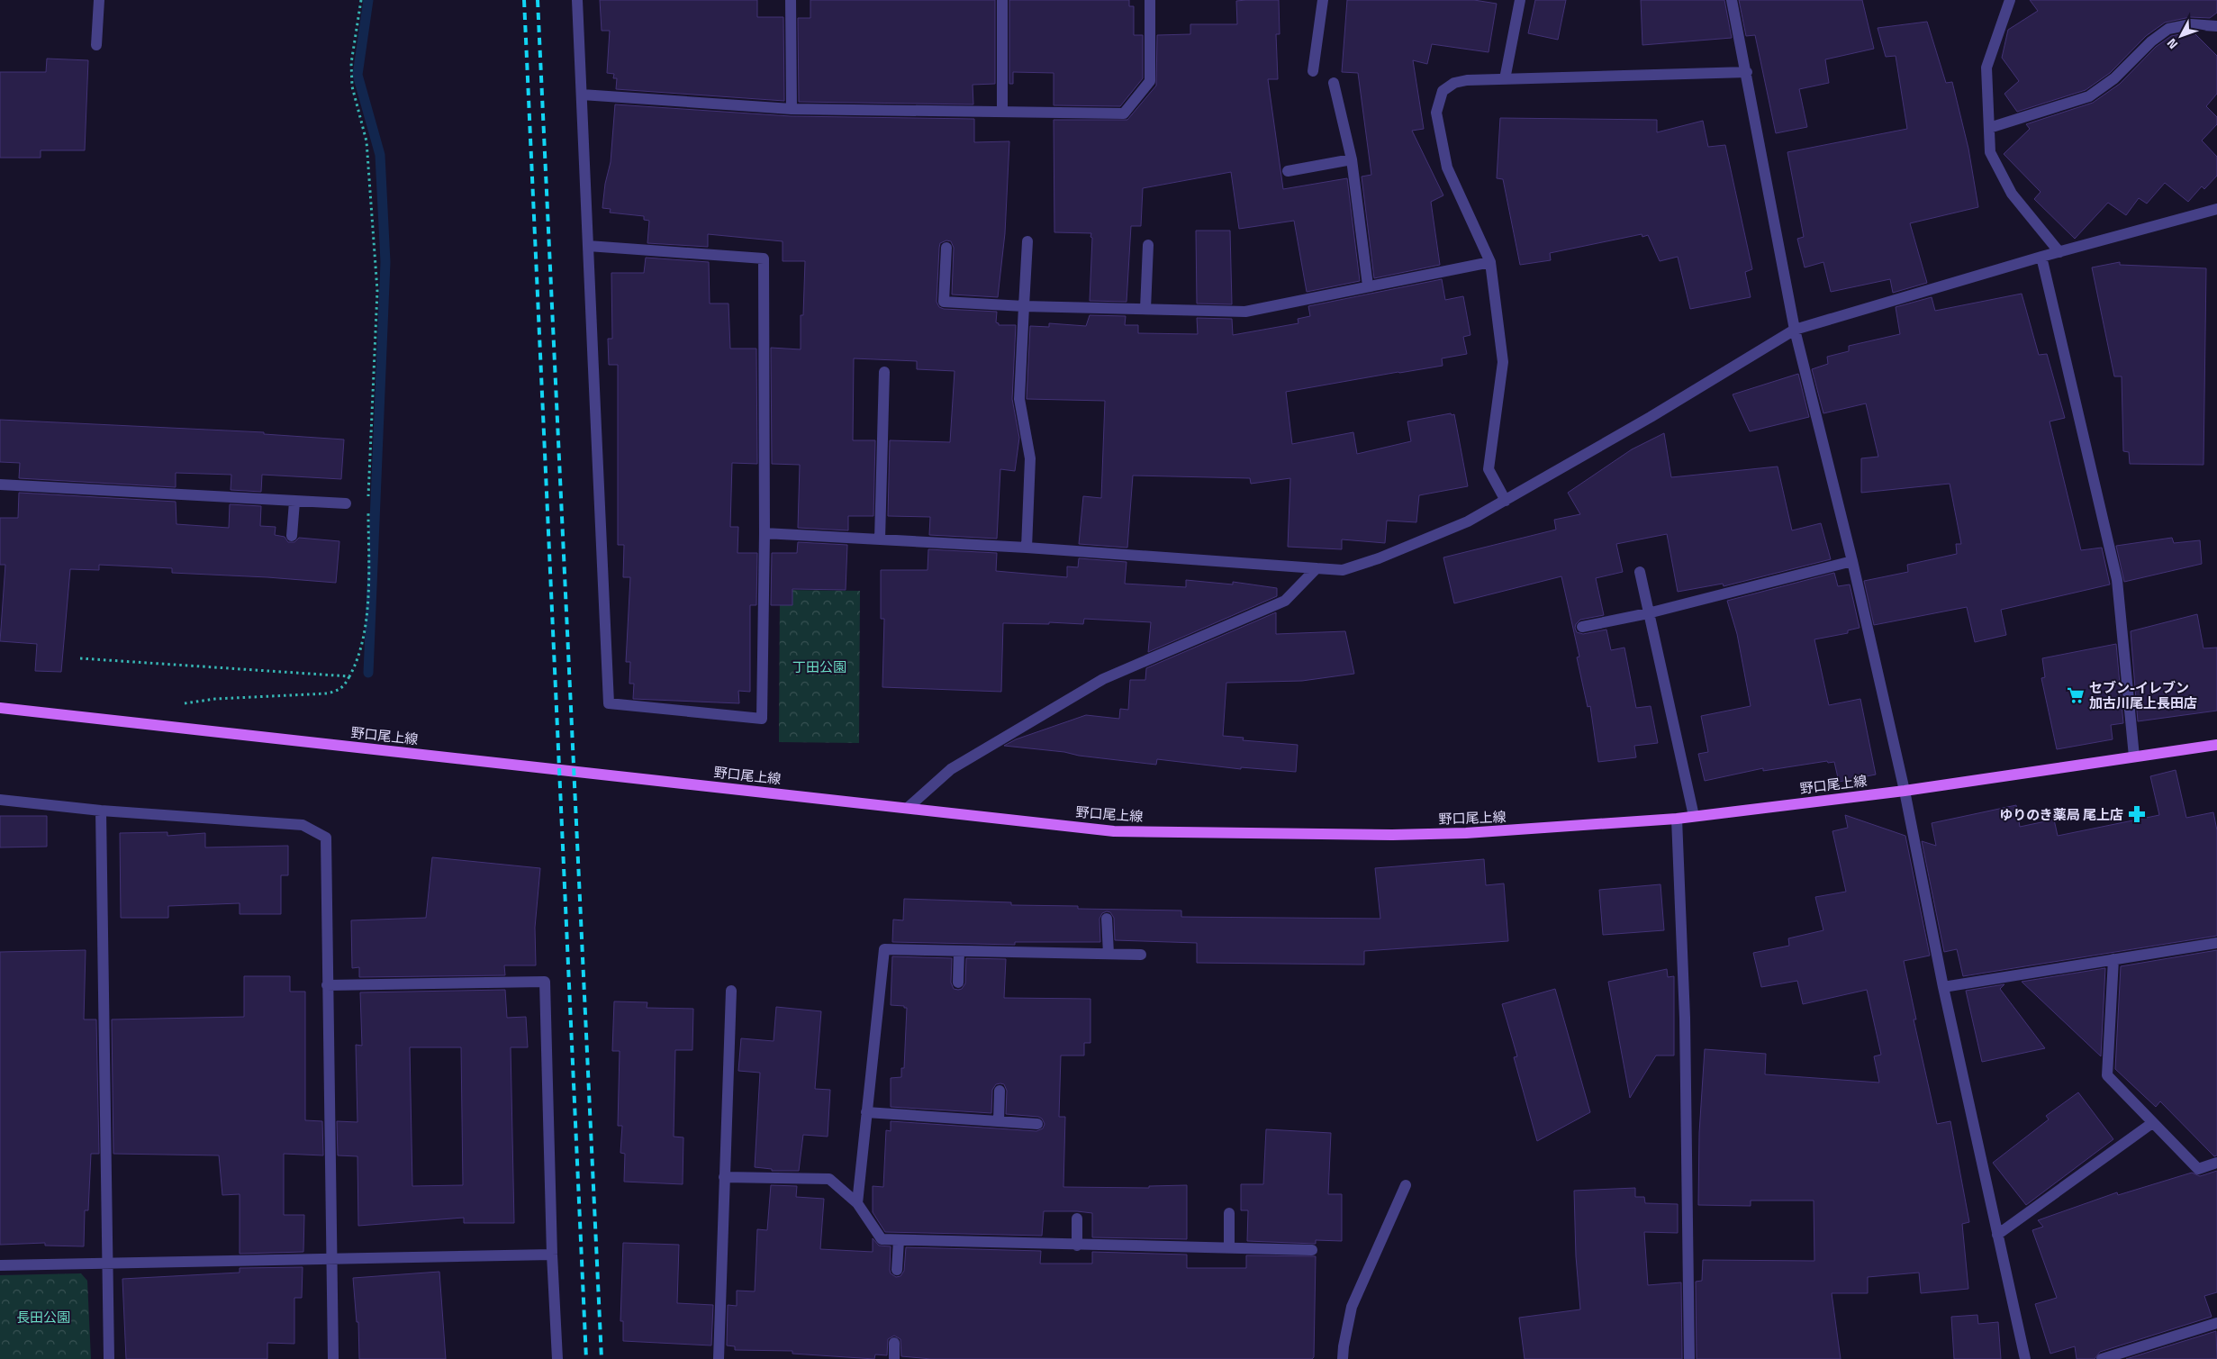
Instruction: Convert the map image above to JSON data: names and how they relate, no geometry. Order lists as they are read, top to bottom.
{
  "streets": {
    "main road": ["野口尾上線"]
  },
  "parks": ["丁田公園", "長田公園"],
  "places": {
    "supermarket": ["セブン-イレブン 加古川尾上長田店"],
    "pharmacy": ["ゆりのき薬局 尾上店"]
  },
  "north": "bottom left"
}
